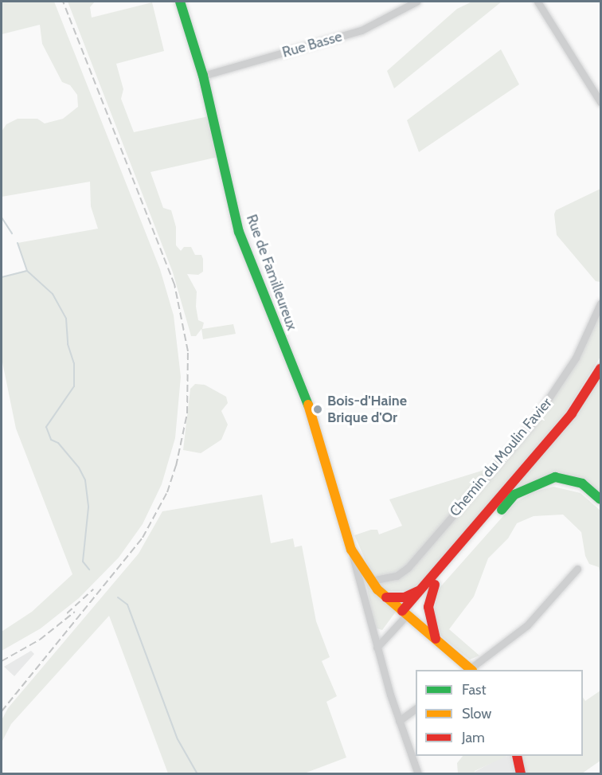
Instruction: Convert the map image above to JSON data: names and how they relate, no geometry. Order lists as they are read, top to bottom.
{
  "streets": {
    "main road": ["Rue de Familleureux"],
    "street": ["Rue Basse", "Chemin du Moulin Favier"]
  },
  "crossings": [
    ["Rue Basse", "Rue de Familleureux"],
    ["Rue de Familleureux", "Chemin du Moulin Favier"]
  ],
  "places": ["Bois-d'Haine Brique d'Or"],
  "legend": ["Fast", "Slow", "Jam"]
}
